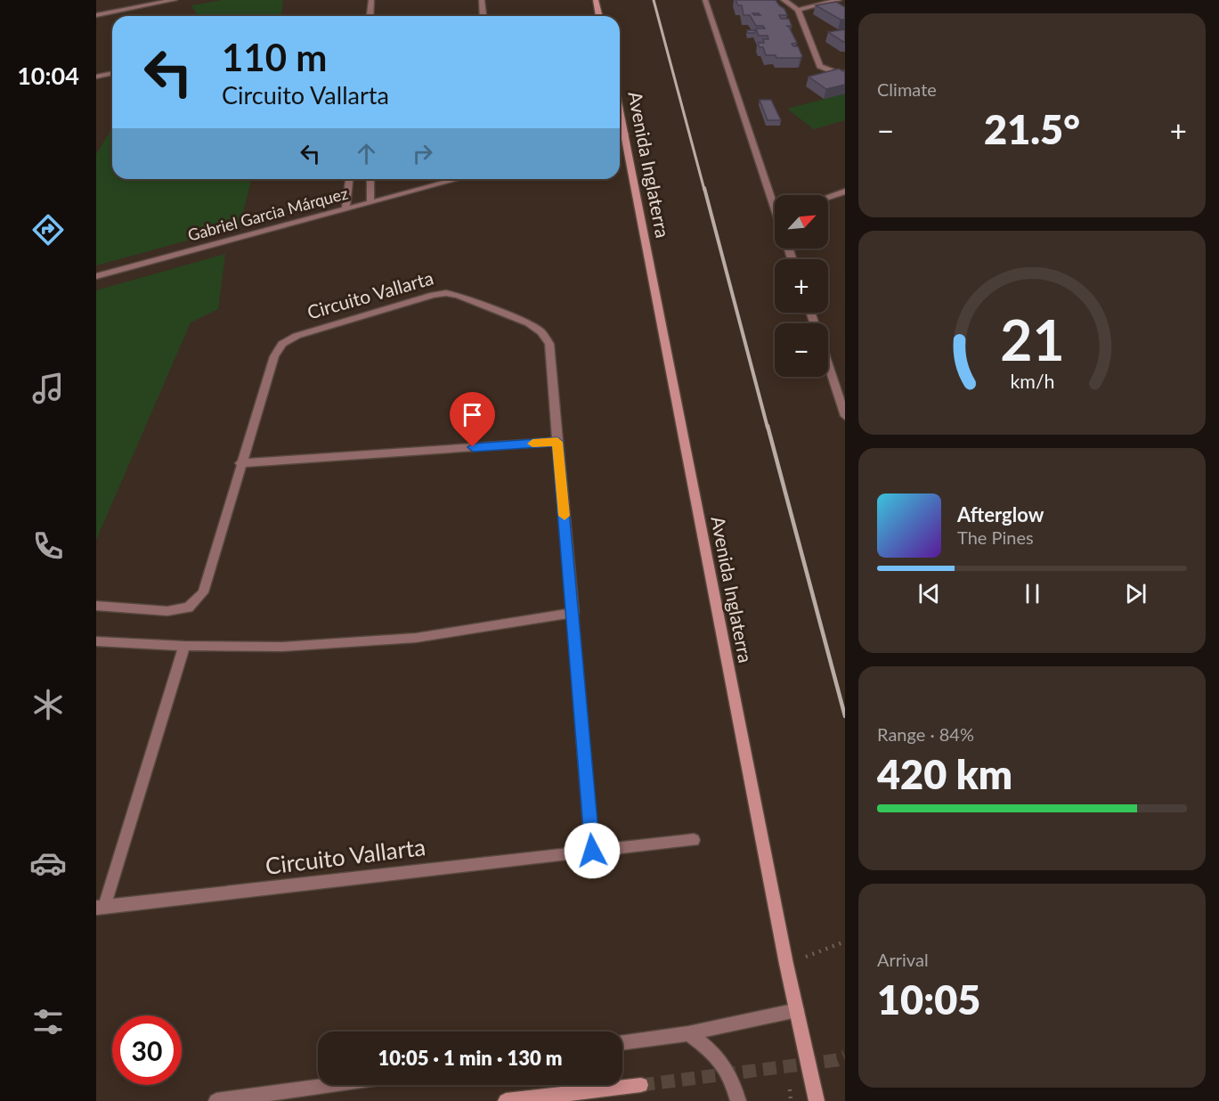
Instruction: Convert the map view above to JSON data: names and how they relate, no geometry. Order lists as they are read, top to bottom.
{
  "streets": {
    "street": ["Avenida Inglaterra", "Gabriel Garcia Márquez", "Circuito Vallarta"]
  },
  "north": "top right",
  "page": {
    "tabs": "10:04",
    "tile": [
      "Climate",
      ["Range · 84%", "420 km"],
      ["Arrival", "10:05"]
    ],
    "turn": ["110 m", "Circuito Vallarta"],
    "heat": ["−", "21.5°", "+"],
    "map_buttons": ["+", "−"],
    "song": ["Afterglow", "The Pines"],
    "limit": "30",
    "trip": "10:05 · 1 min · 130 m",
    "gauge": ["21", "km/h"]
  }
}
